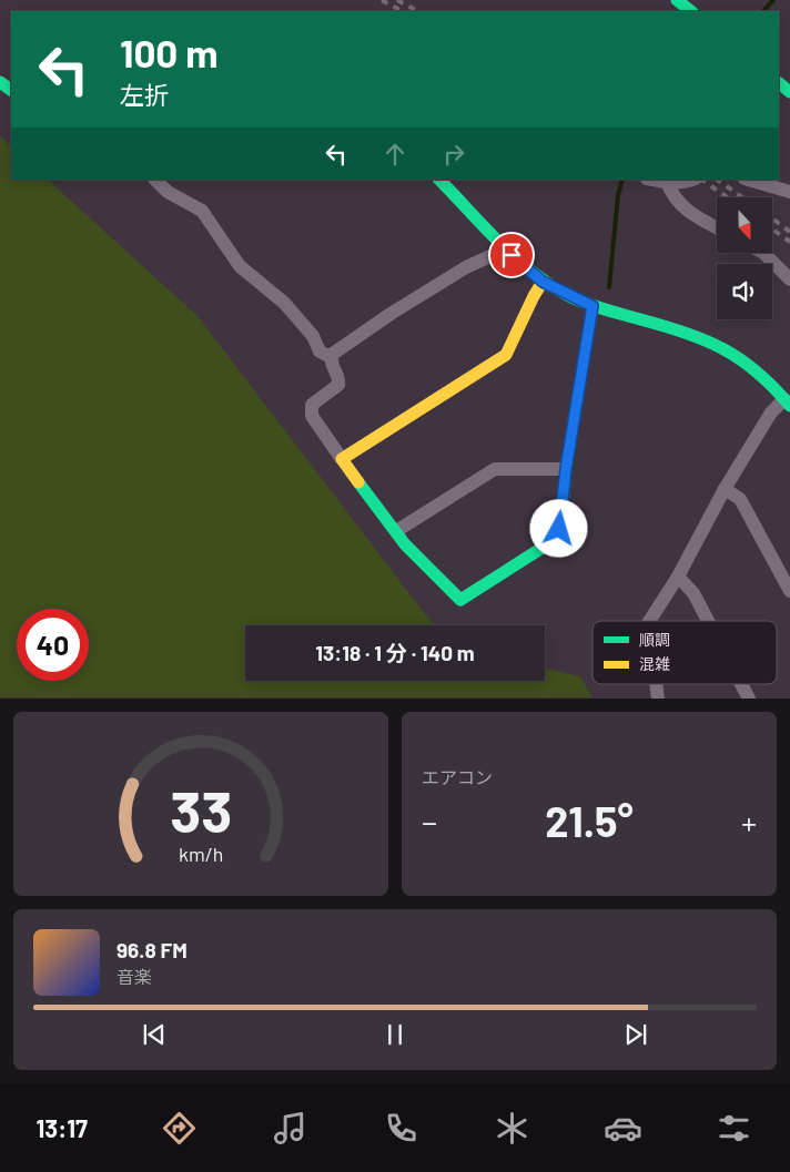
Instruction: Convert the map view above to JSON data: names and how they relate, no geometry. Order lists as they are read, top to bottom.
{
  "legend": ["順調", "混雑"],
  "north": "bottom",
  "page": {
    "turn": ["100 m", "左折"],
    "limit": "40",
    "trip": "13:18 · 1 分 · 140 m",
    "tile": "エアコン",
    "heat": ["−", "21.5°", "+"],
    "song": ["96.8 FM", "音楽"],
    "tabs": "13:17",
    "gauge": ["33", "km/h"]
  }
}
